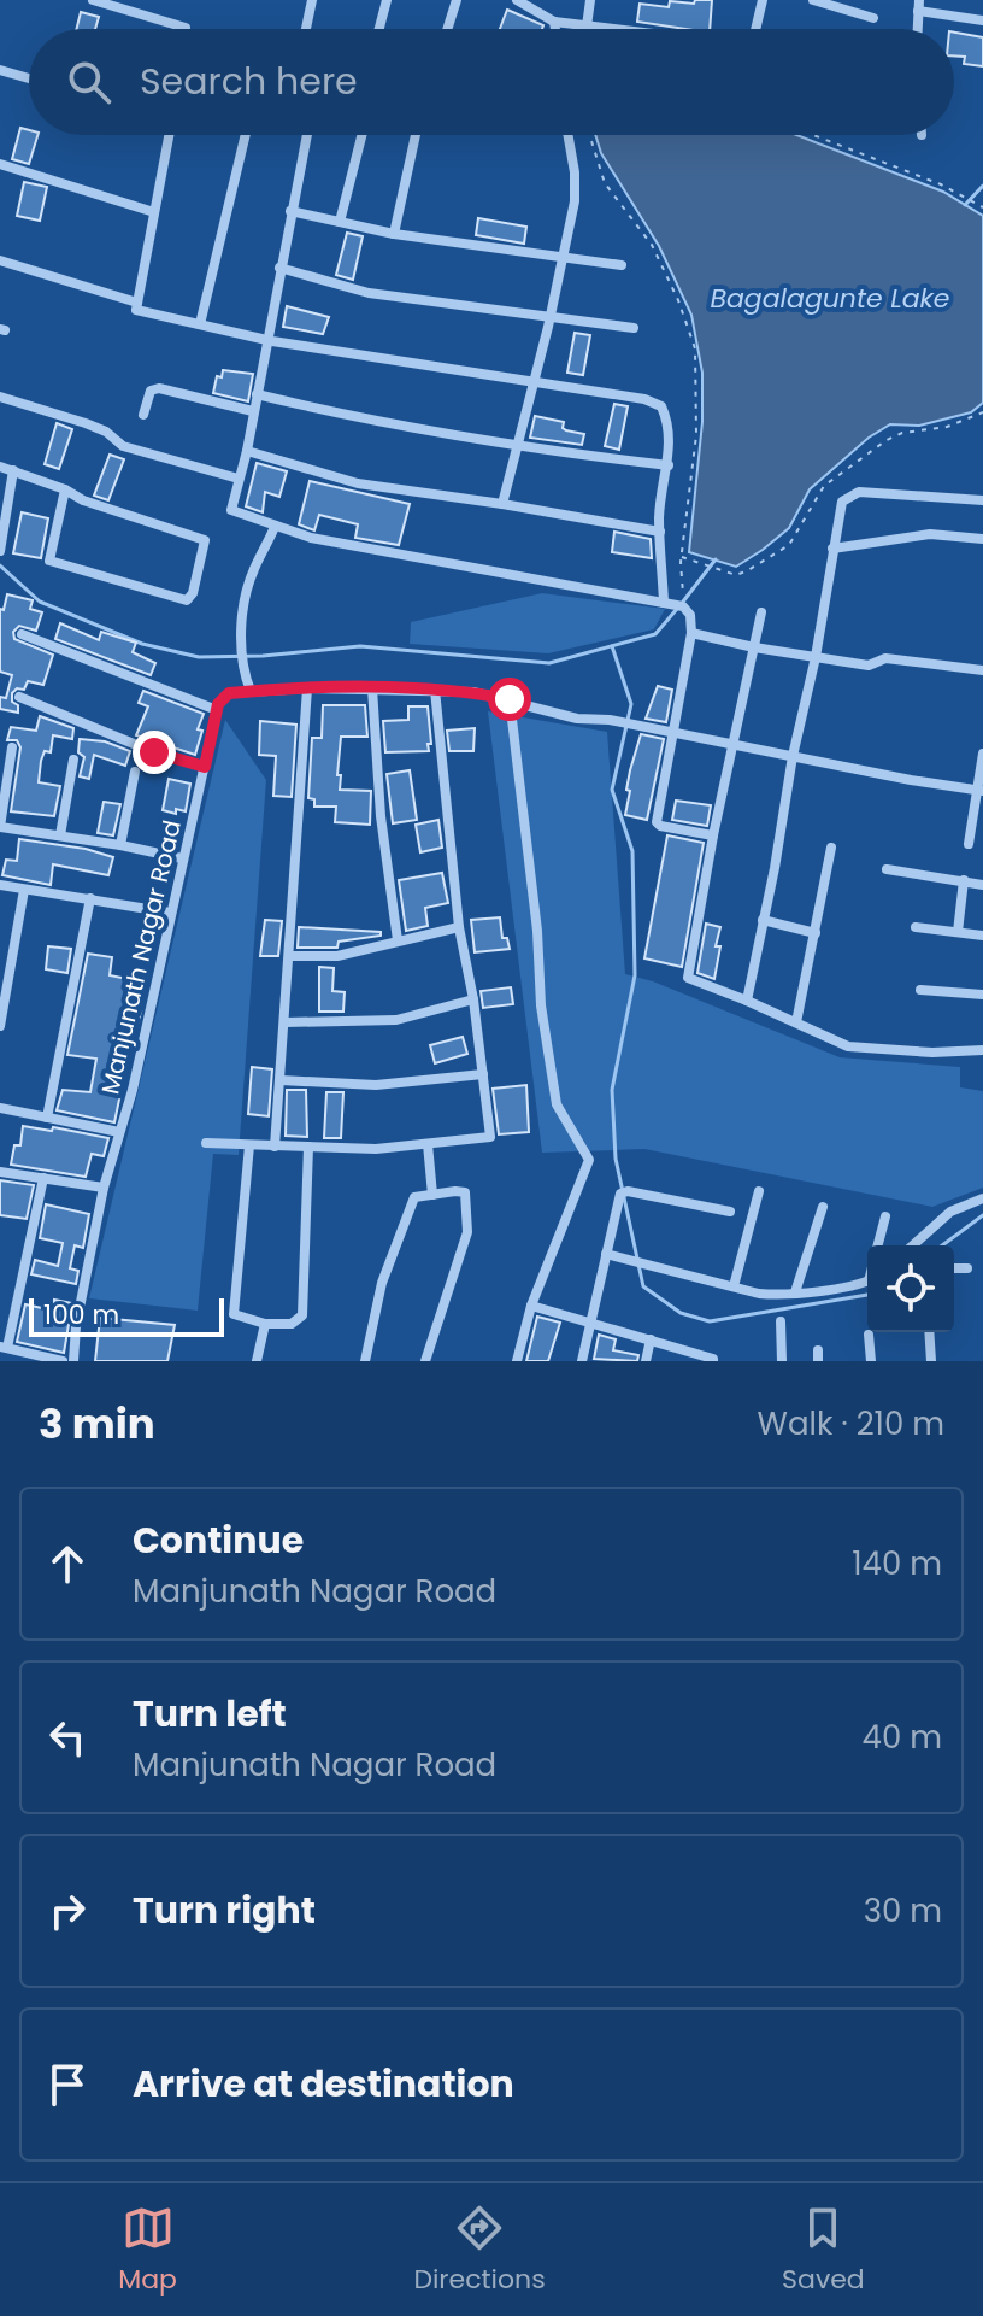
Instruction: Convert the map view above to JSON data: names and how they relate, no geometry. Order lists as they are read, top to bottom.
{
  "streets": {
    "street": ["Manjunath Nagar Road"]
  },
  "water": ["Bagalagunte Lake"],
  "scale_bar": "100 m",
  "page": {
    "search": "Search here",
    "scale": "100 m",
    "heading": ["3 min", "Walk · 210 m"],
    "list": [
      ["Continue", "Manjunath Nagar Road", "140 m"],
      ["Turn left", "Manjunath Nagar Road", "40 m"],
      ["Turn right", "30 m"],
      "Arrive at destination"
    ],
    "nav": ["Map", "Directions", "Saved"]
  }
}
